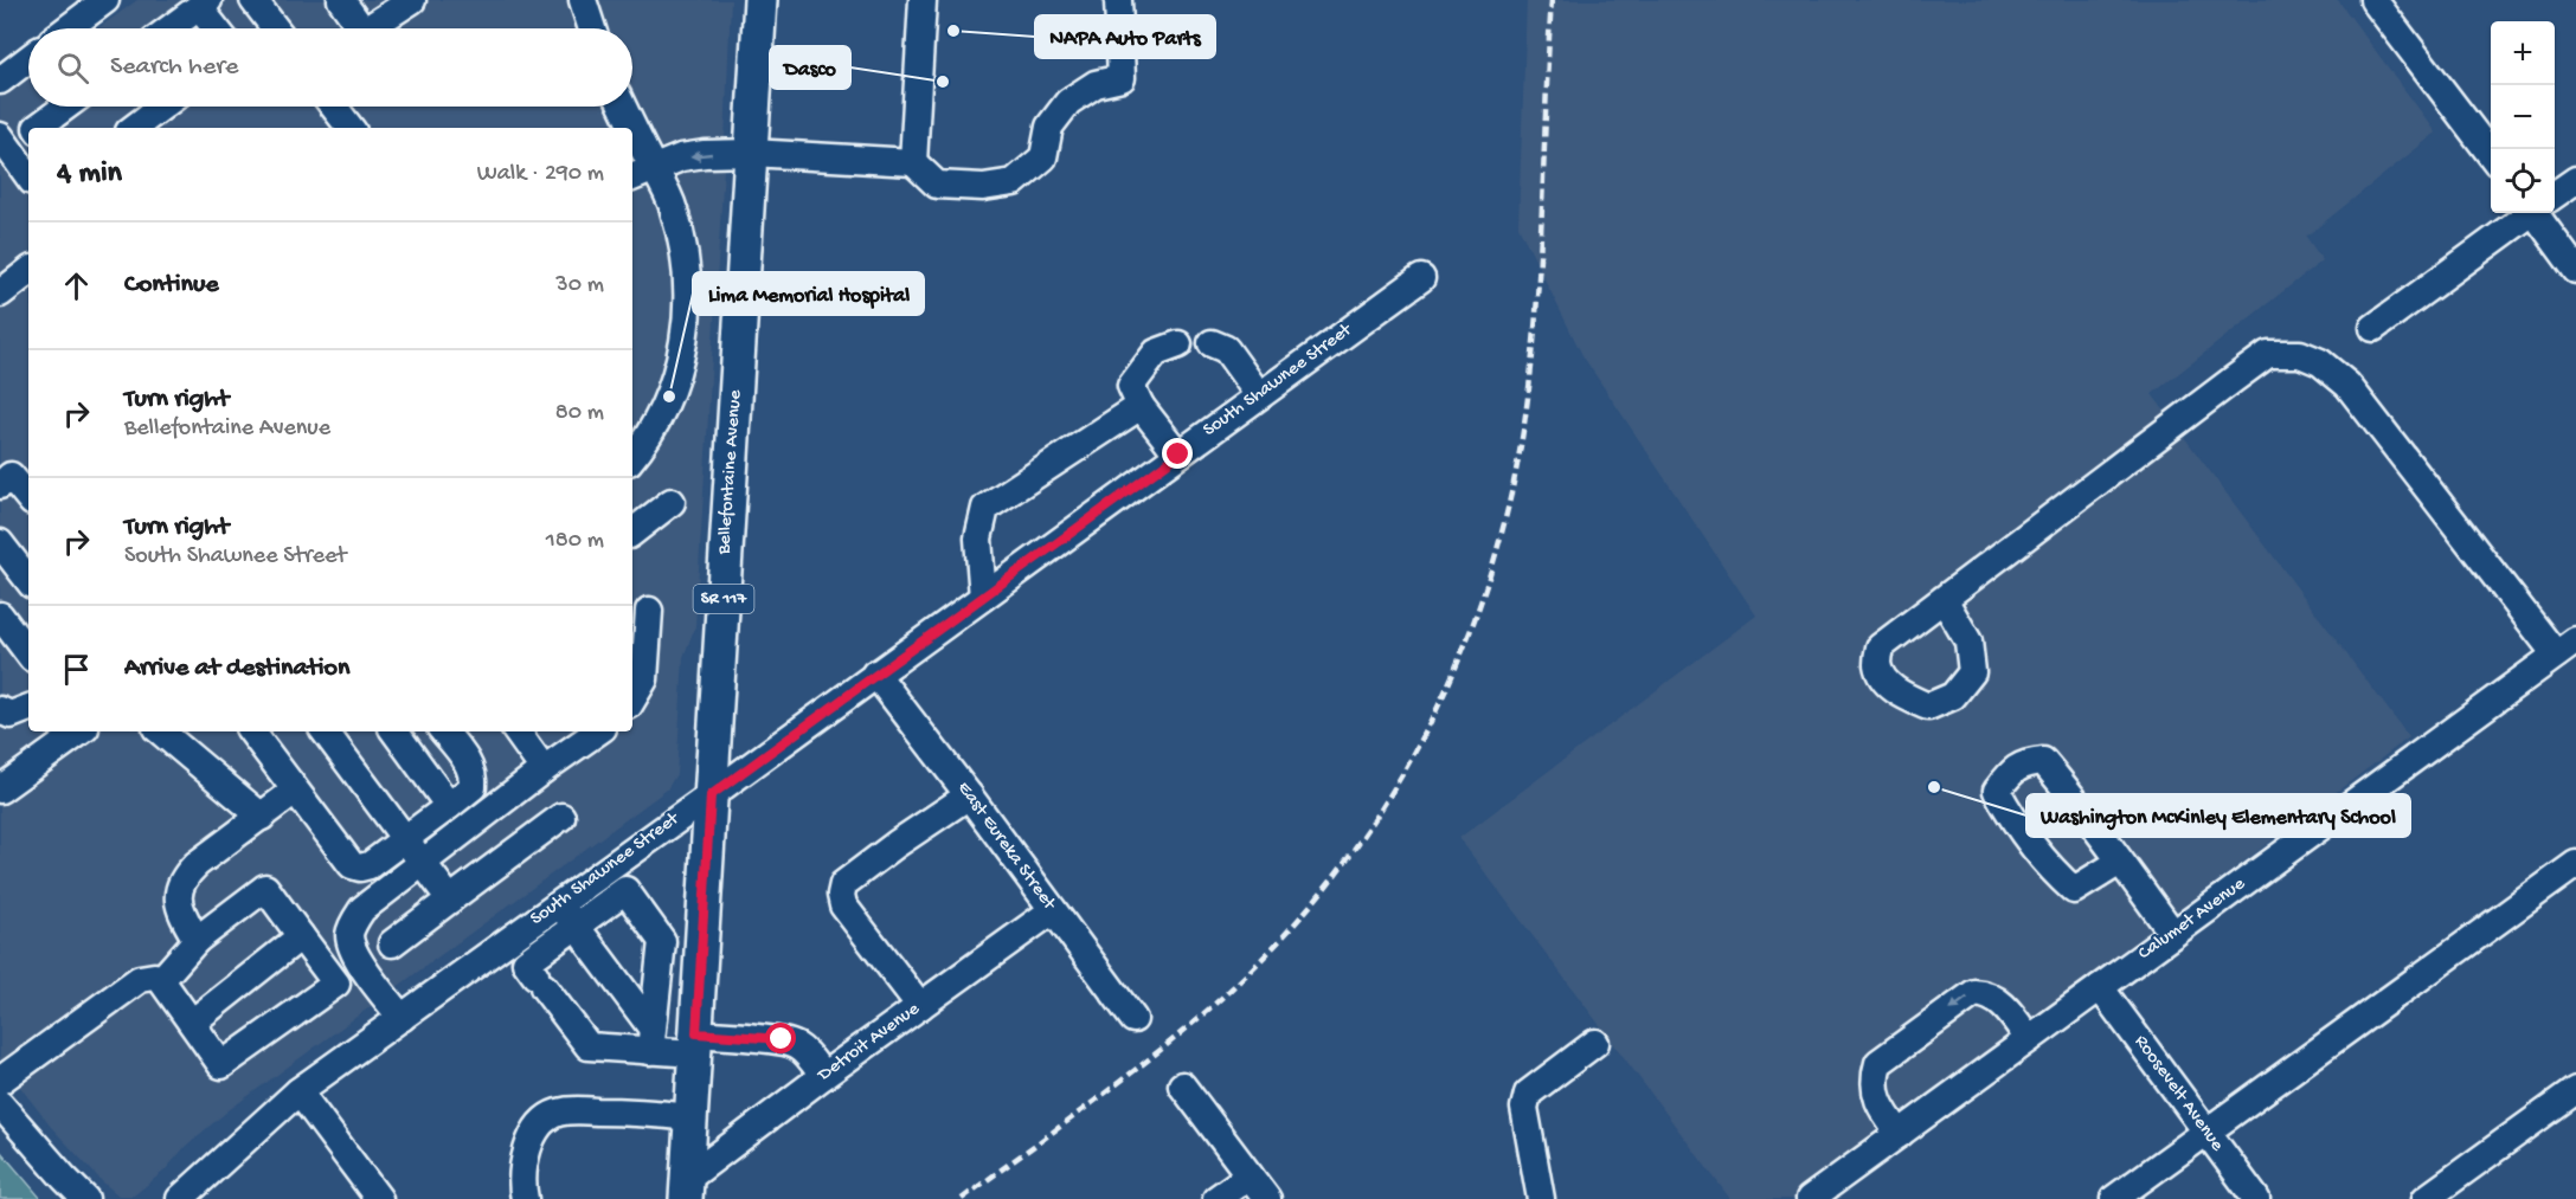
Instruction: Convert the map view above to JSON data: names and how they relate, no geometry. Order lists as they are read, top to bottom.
{
  "streets": {
    "main road": ["Bellefontaine Avenue", "SR 117"],
    "street": [
      "South Shawnee Street",
      "East Eureka Street",
      "Calumet Avenue",
      "Detroit Avenue",
      "Roosevelt Avenue"
    ]
  },
  "crossings": [
    ["South Shawnee Street", "Bellefontaine Avenue"],
    ["South Shawnee Street", "East Eureka Street"],
    ["Bellefontaine Avenue", "Detroit Avenue"],
    ["East Eureka Street", "Detroit Avenue"],
    ["Calumet Avenue", "Roosevelt Avenue"]
  ],
  "places": [
    "NAPA Auto Parts",
    "Dasco",
    "Lima Memorial Hospital",
    "Washington McKinley Elementary School"
  ],
  "page": {
    "map_buttons": ["+", "−"],
    "search": "Search here",
    "heading": ["4 min", "Walk · 290 m"],
    "list": [
      ["Continue", "30 m"],
      ["Turn right", "Bellefontaine Avenue", "80 m"],
      ["Turn right", "South Shawnee Street", "180 m"],
      "Arrive at destination"
    ]
  }
}
